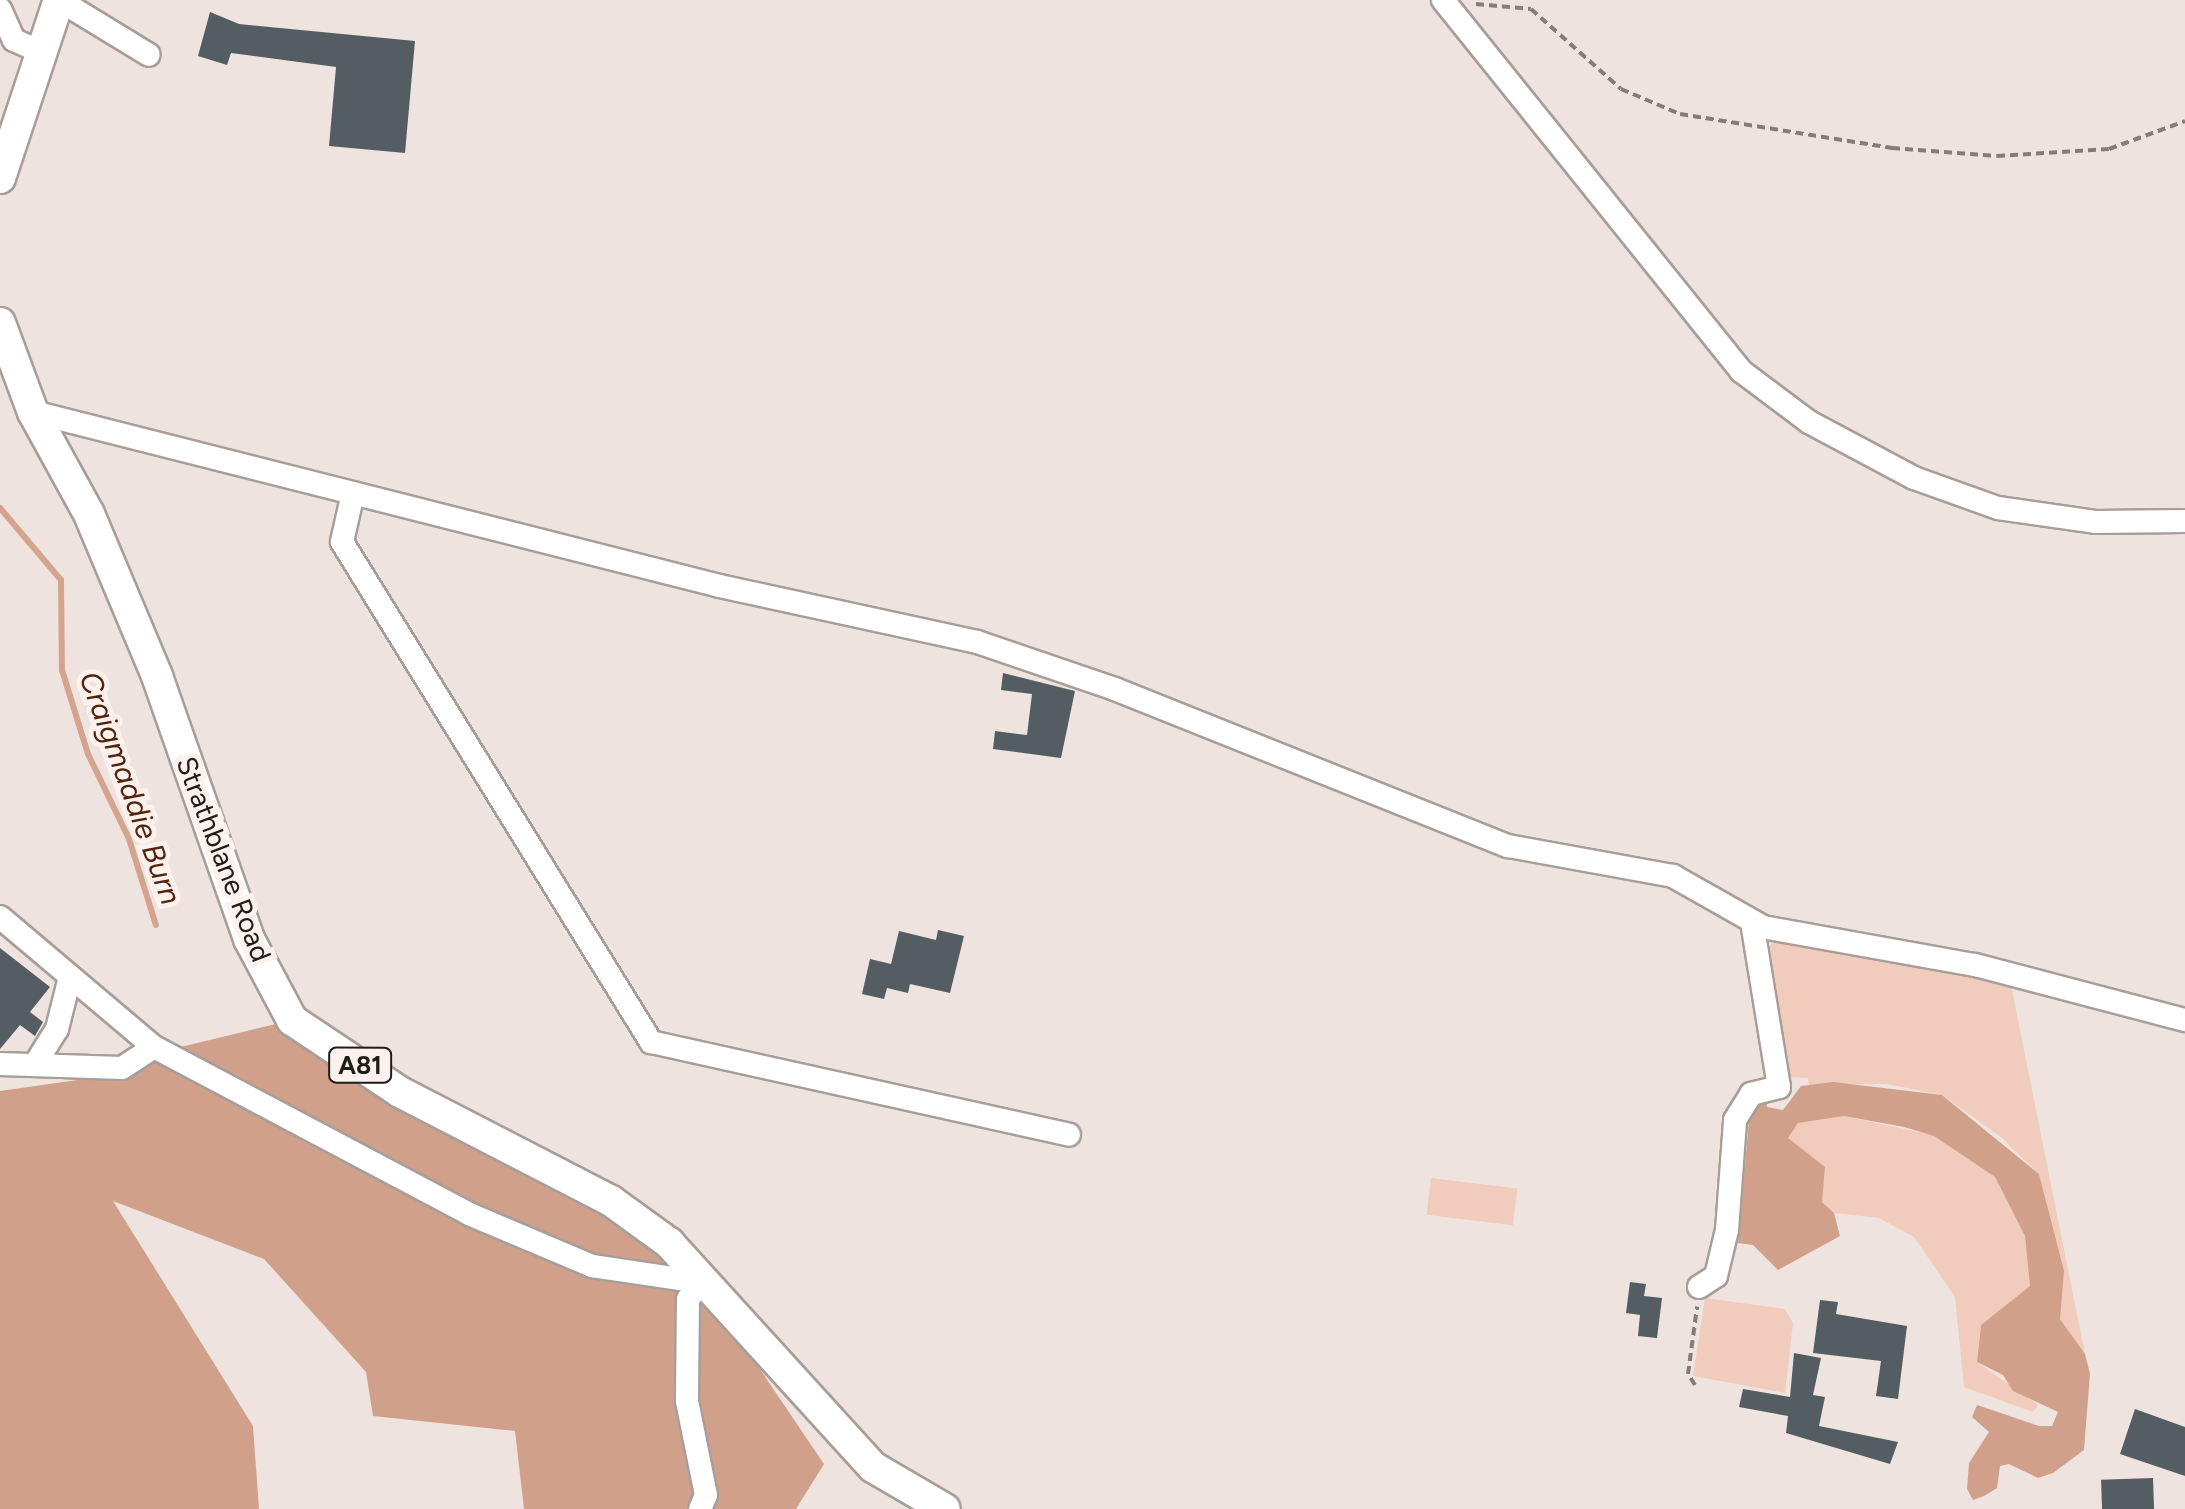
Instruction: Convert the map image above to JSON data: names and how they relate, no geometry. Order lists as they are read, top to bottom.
{
  "streets": {
    "main road": ["Strathblane Road", "A81"]
  },
  "water": ["Craigmaddie Burn"]
}
